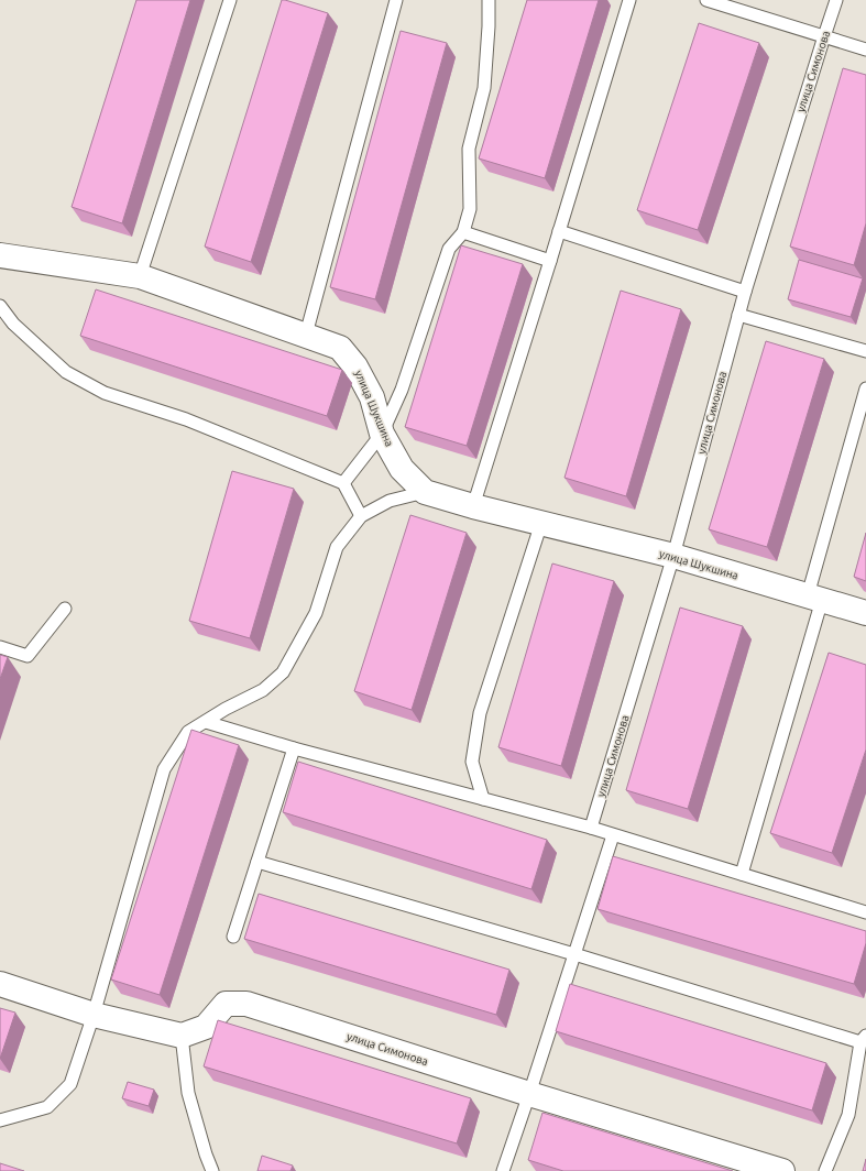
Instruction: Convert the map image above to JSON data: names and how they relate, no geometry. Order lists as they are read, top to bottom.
{
  "streets": {
    "street": ["улица Симонова", "улица Шукшина"]
  },
  "crossings": [
    ["улица Симонова", "улица Шукшина"]
  ]
}
